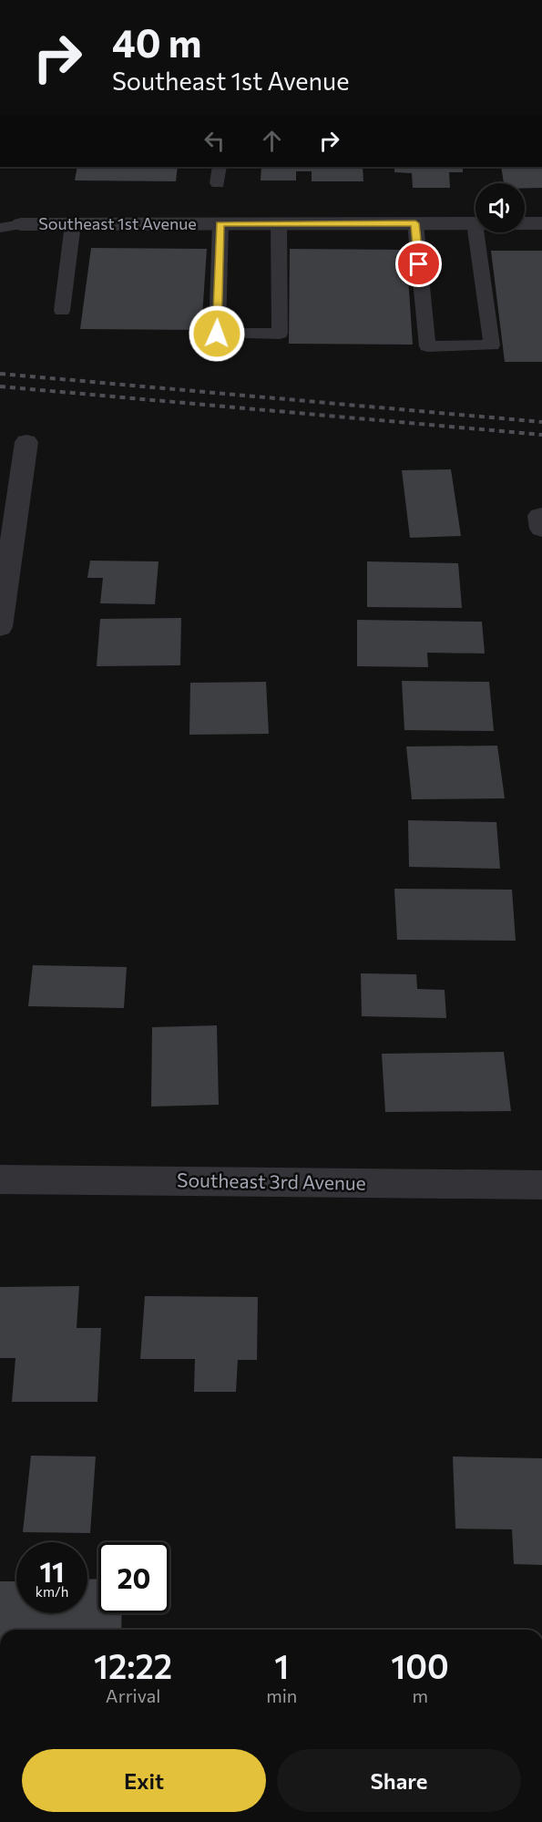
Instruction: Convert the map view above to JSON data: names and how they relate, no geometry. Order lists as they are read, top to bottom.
{
  "streets": {
    "street": ["Southeast 1st Avenue", "Southeast 3rd Avenue"]
  },
  "page": {
    "turn": ["40 m", "Southeast 1st Avenue"],
    "speed": "11 km/h",
    "limit": "20",
    "eta": [
      "12:22",
      "Arrival",
      "1",
      "min",
      "100",
      "m"
    ],
    "buttons": ["Exit", "Share"]
  }
}
